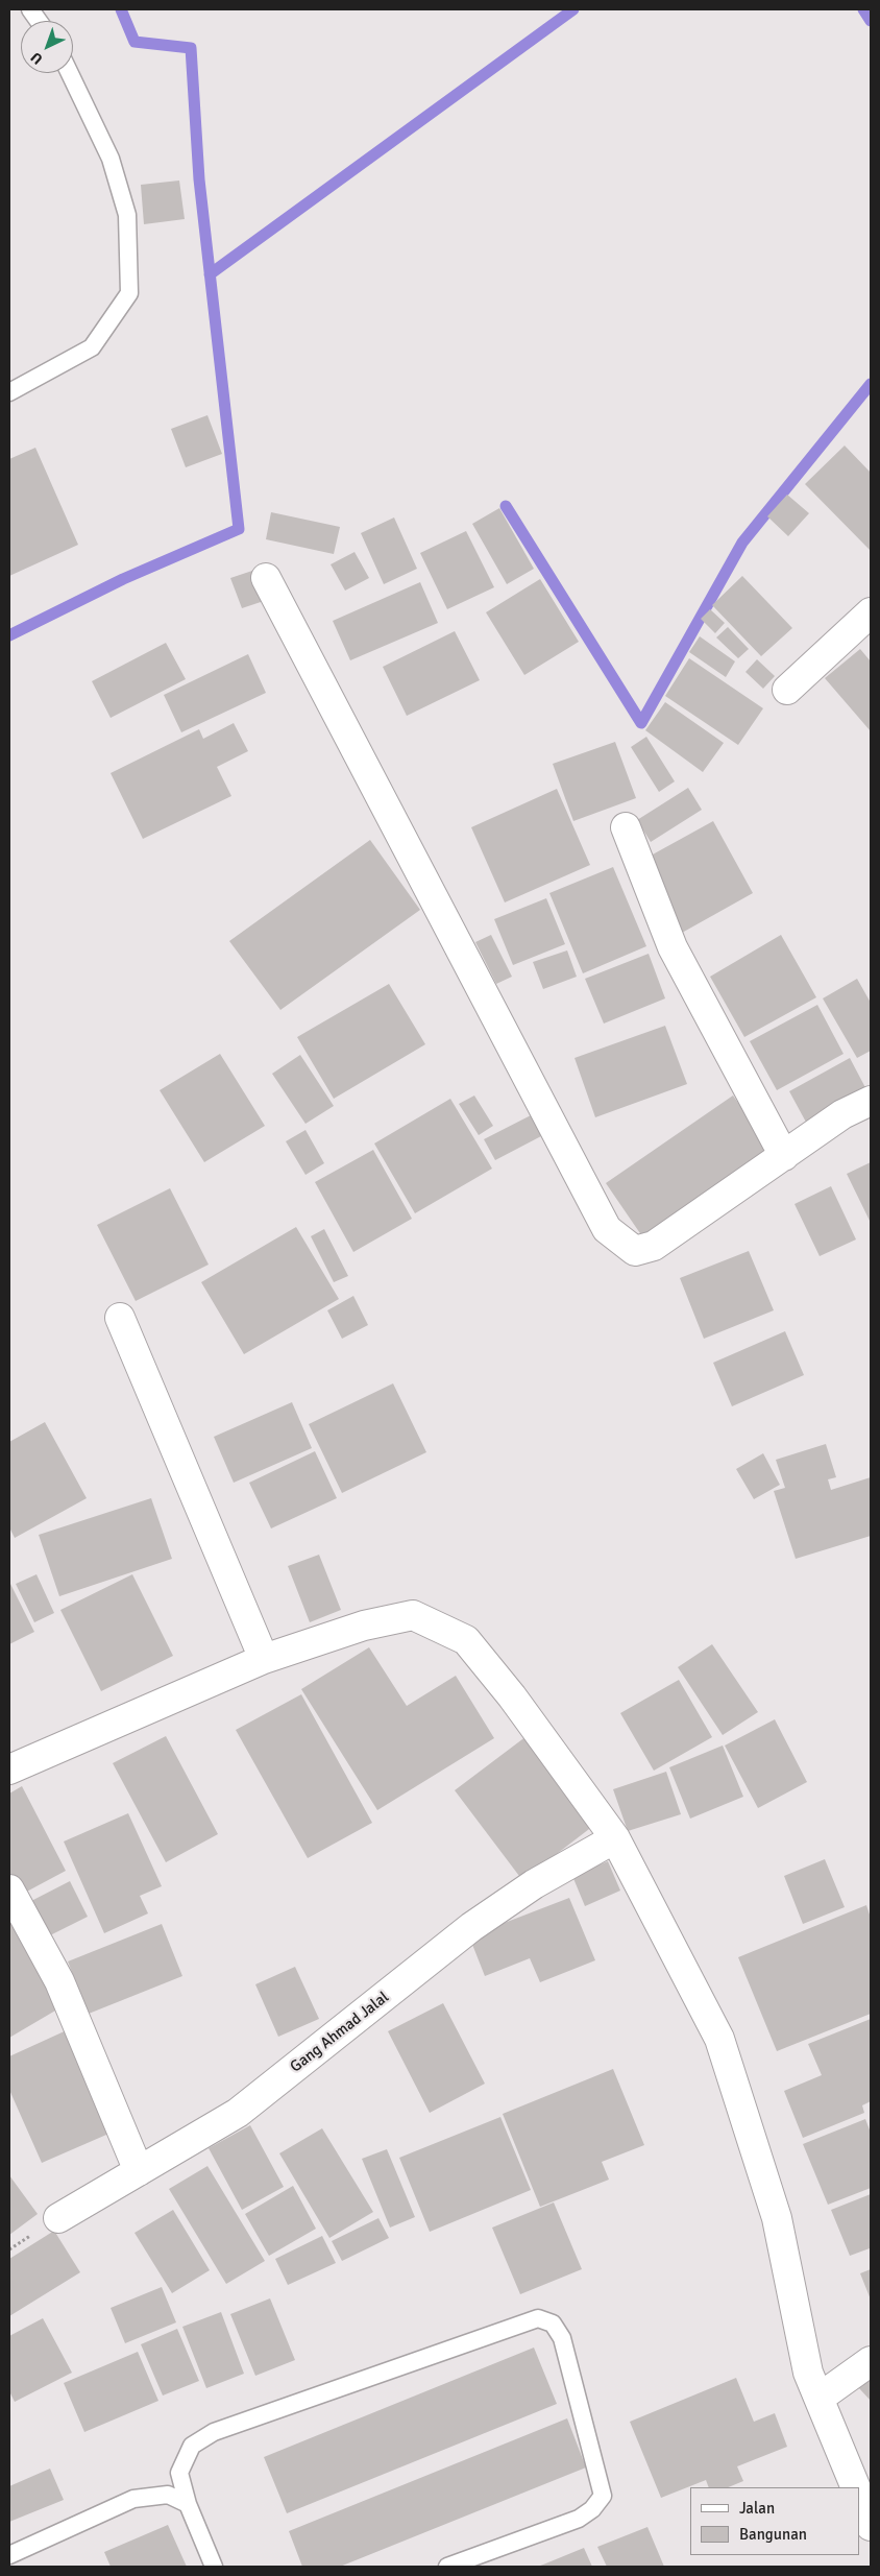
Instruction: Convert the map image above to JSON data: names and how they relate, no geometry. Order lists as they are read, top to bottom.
{
  "streets": {
    "street": ["Gang Ahmad Jalal"]
  },
  "legend": ["Jalan", "Bangunan"],
  "north": "bottom left"
}
